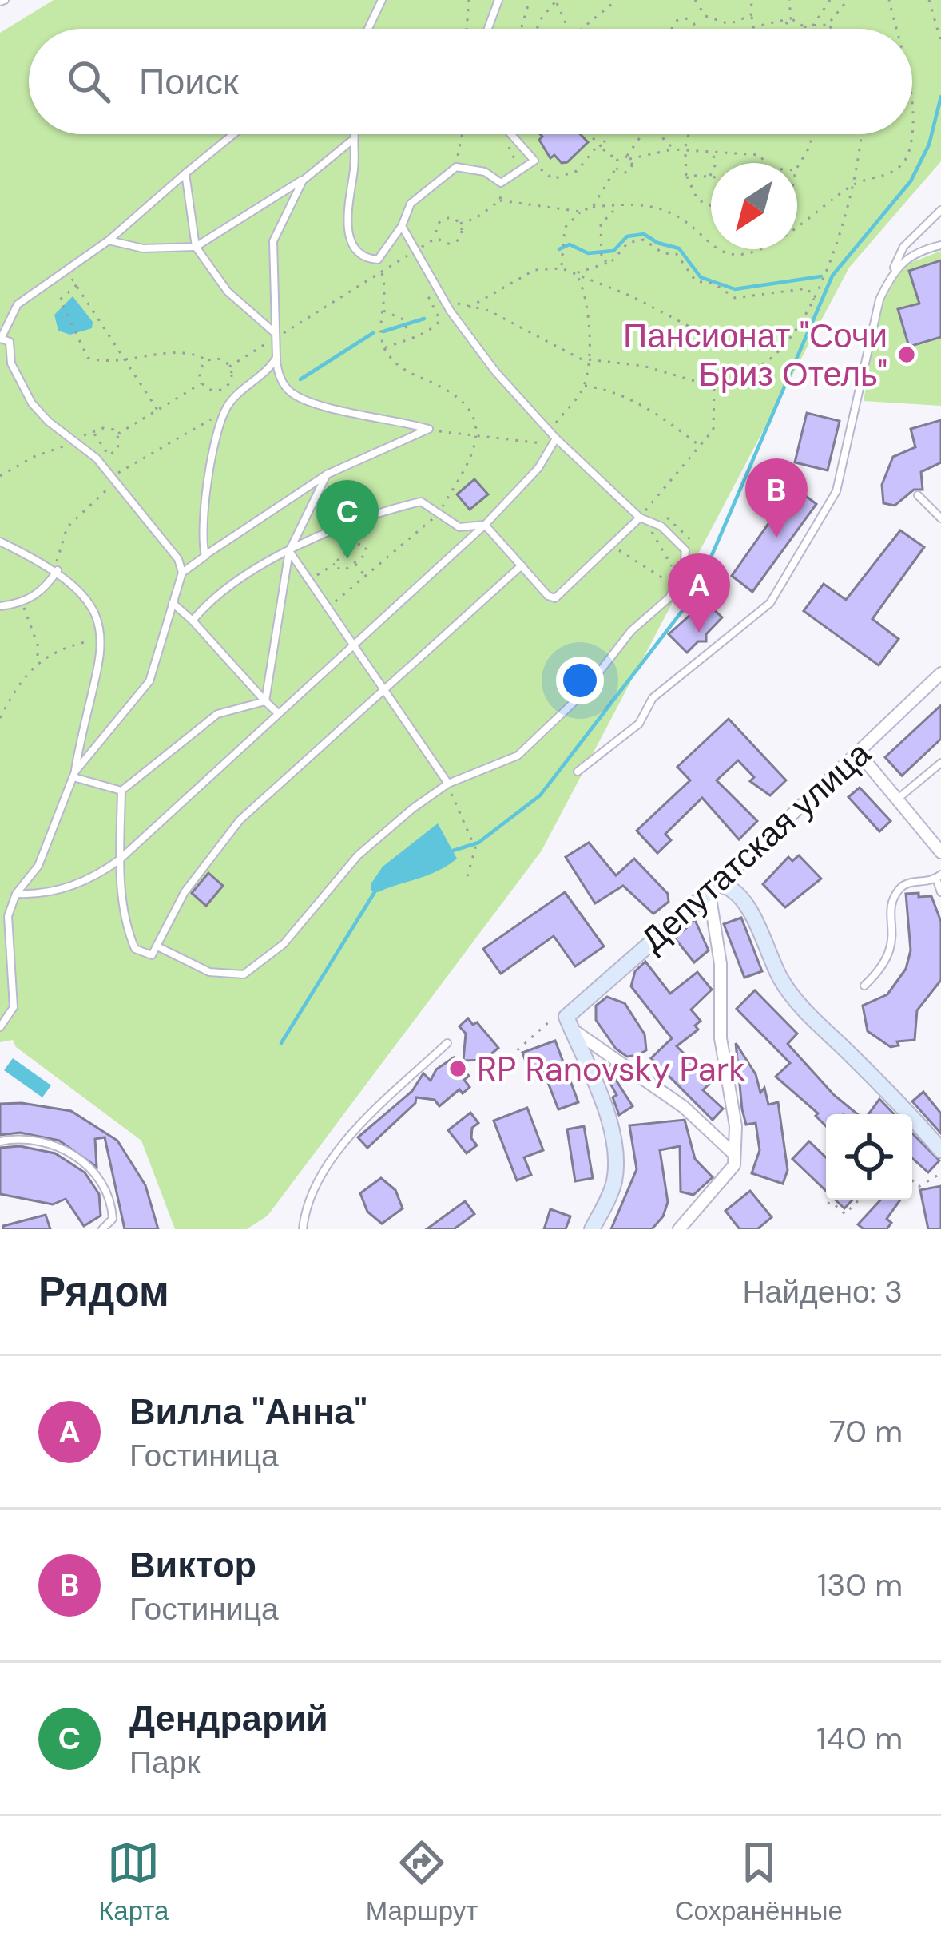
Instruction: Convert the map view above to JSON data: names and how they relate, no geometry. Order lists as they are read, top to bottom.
{
  "streets": {
    "street": ["Депутатская улица"]
  },
  "places": ["Пансионат \"Сочи Бриз Отель\"", "RP Ranovsky Park"],
  "north": "bottom left",
  "page": {
    "search": "Поиск",
    "pins": ["B", "C", "A"],
    "heading": ["Рядом", "Найдено: 3"],
    "list": [
      {
        "mark": "A",
        "name": "Вилла \"Анна\"",
        "note": "Гостиница",
        "value": "70 m"
      },
      {
        "mark": "B",
        "name": "Виктор",
        "note": "Гостиница",
        "value": "130 m"
      },
      {
        "mark": "C",
        "name": "Дендрарий",
        "note": "Парк",
        "value": "140 m"
      }
    ],
    "nav": ["Карта", "Маршрут", "Сохранённые"]
  }
}
